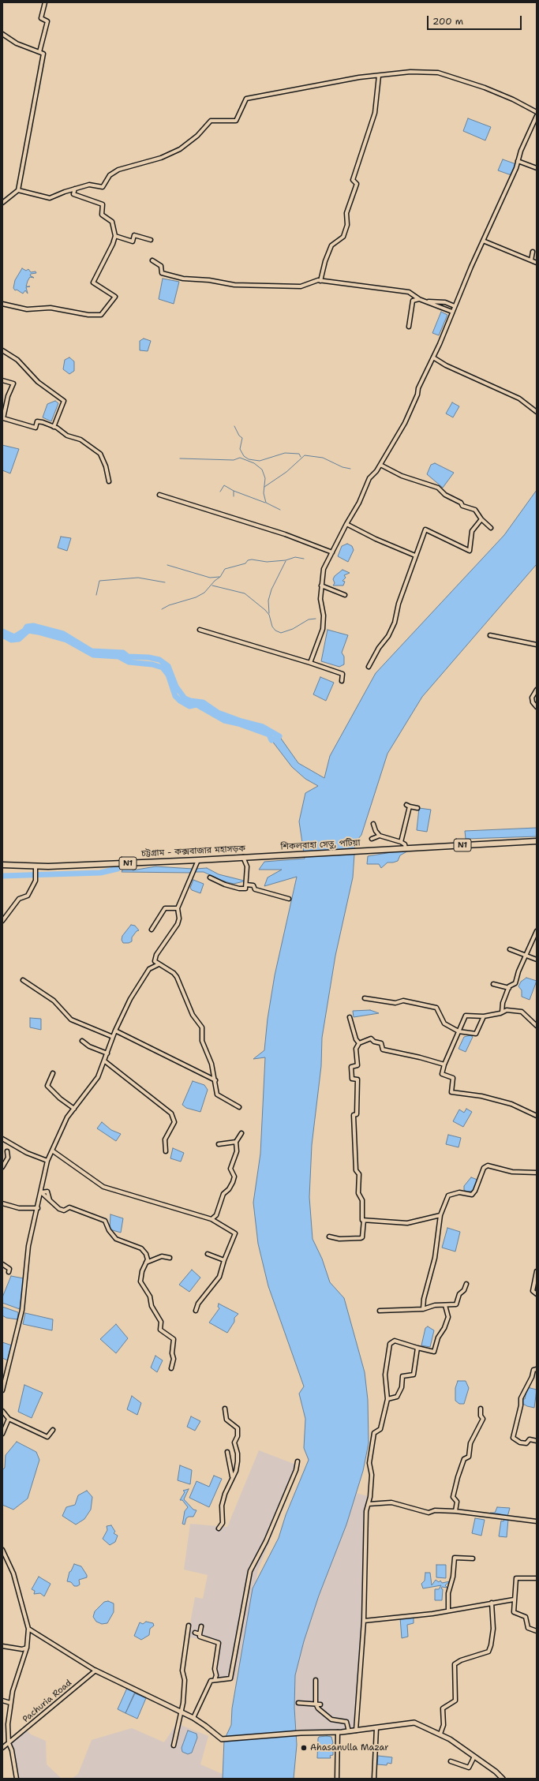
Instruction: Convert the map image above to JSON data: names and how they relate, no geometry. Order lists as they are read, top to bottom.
{
  "streets": {
    "highway": ["শিকলবাহা সেতু, পটিয়া", "N1", "চট্টগ্রাম - কক্সবাজার মহাসড়ক"],
    "street": ["Pachuria Road"]
  },
  "crossings": [
    ["শিকলবাহা সেতু, পটিয়া", "N1"],
    ["শিকলবাহা সেতু, পটিয়া", "চট্টগ্রাম - কক্সবাজার মহাসড়ক"]
  ],
  "places": ["Ahasanulla Mazar"],
  "scale_bar": "200 m"
}
